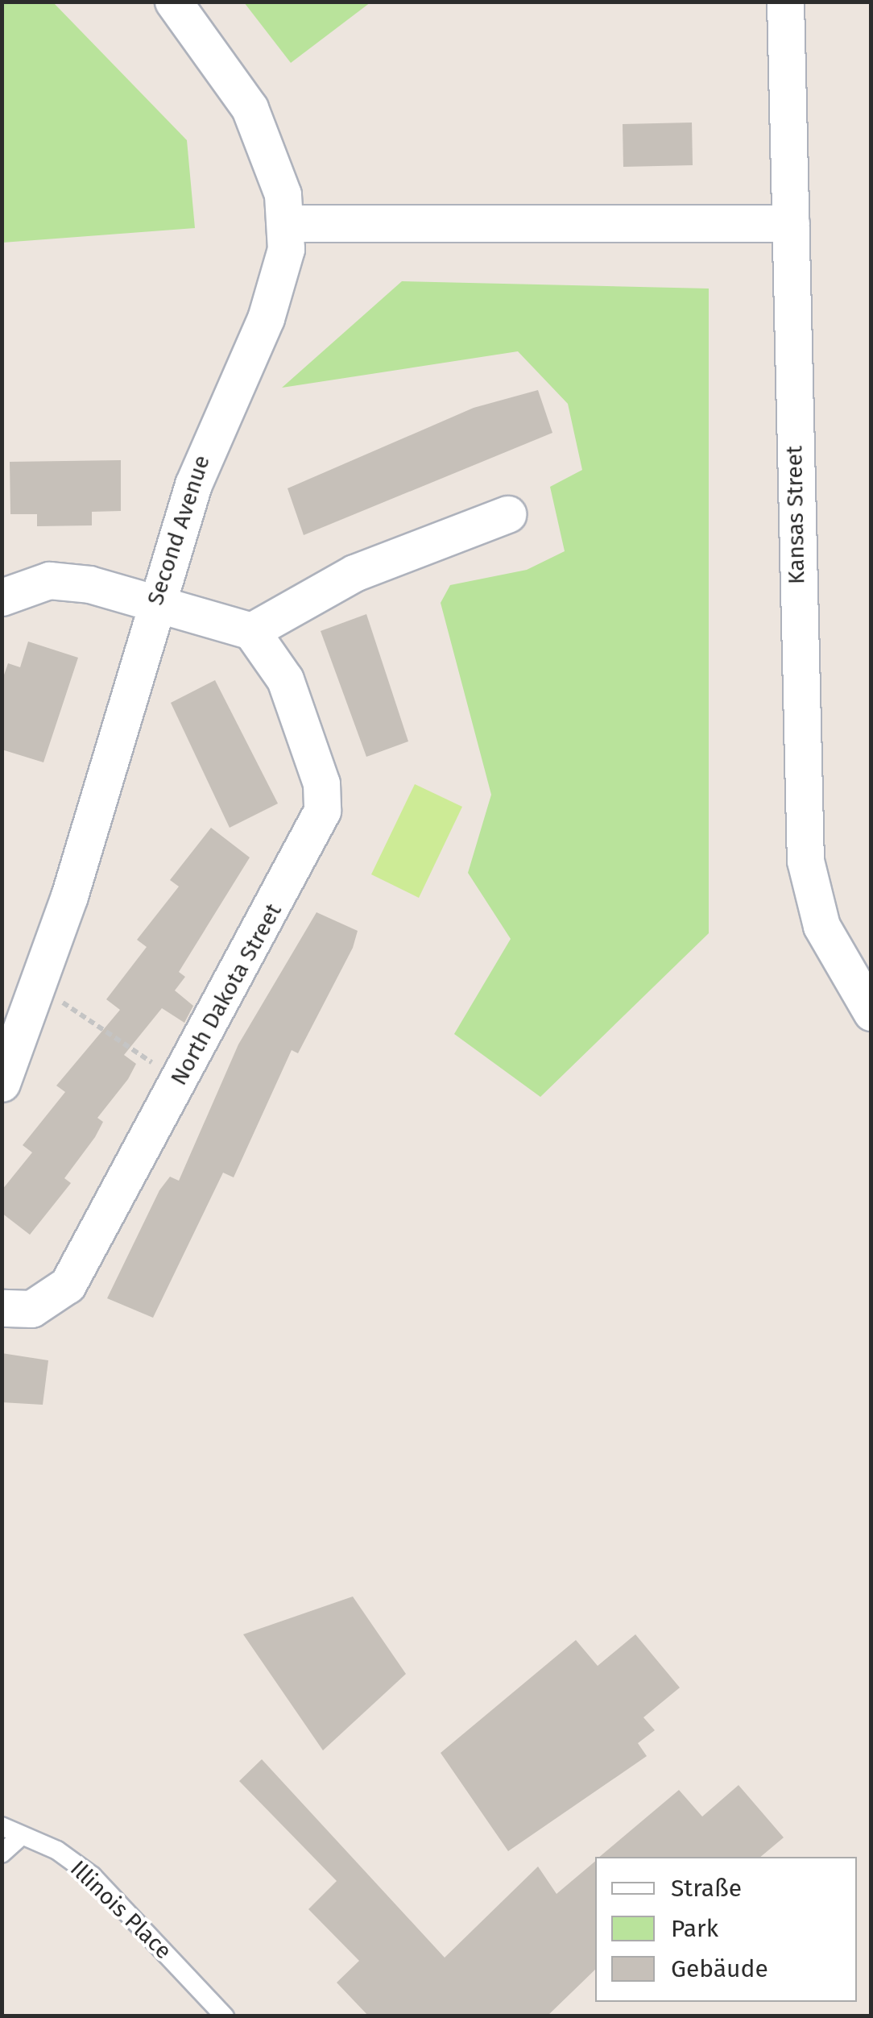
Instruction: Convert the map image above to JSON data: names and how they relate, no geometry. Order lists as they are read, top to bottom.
{
  "streets": {
    "street": ["Kansas Street", "Second Avenue", "North Dakota Street"],
    "lane": ["Illinois Place"]
  },
  "legend": ["Straße", "Park", "Gebäude"]
}
